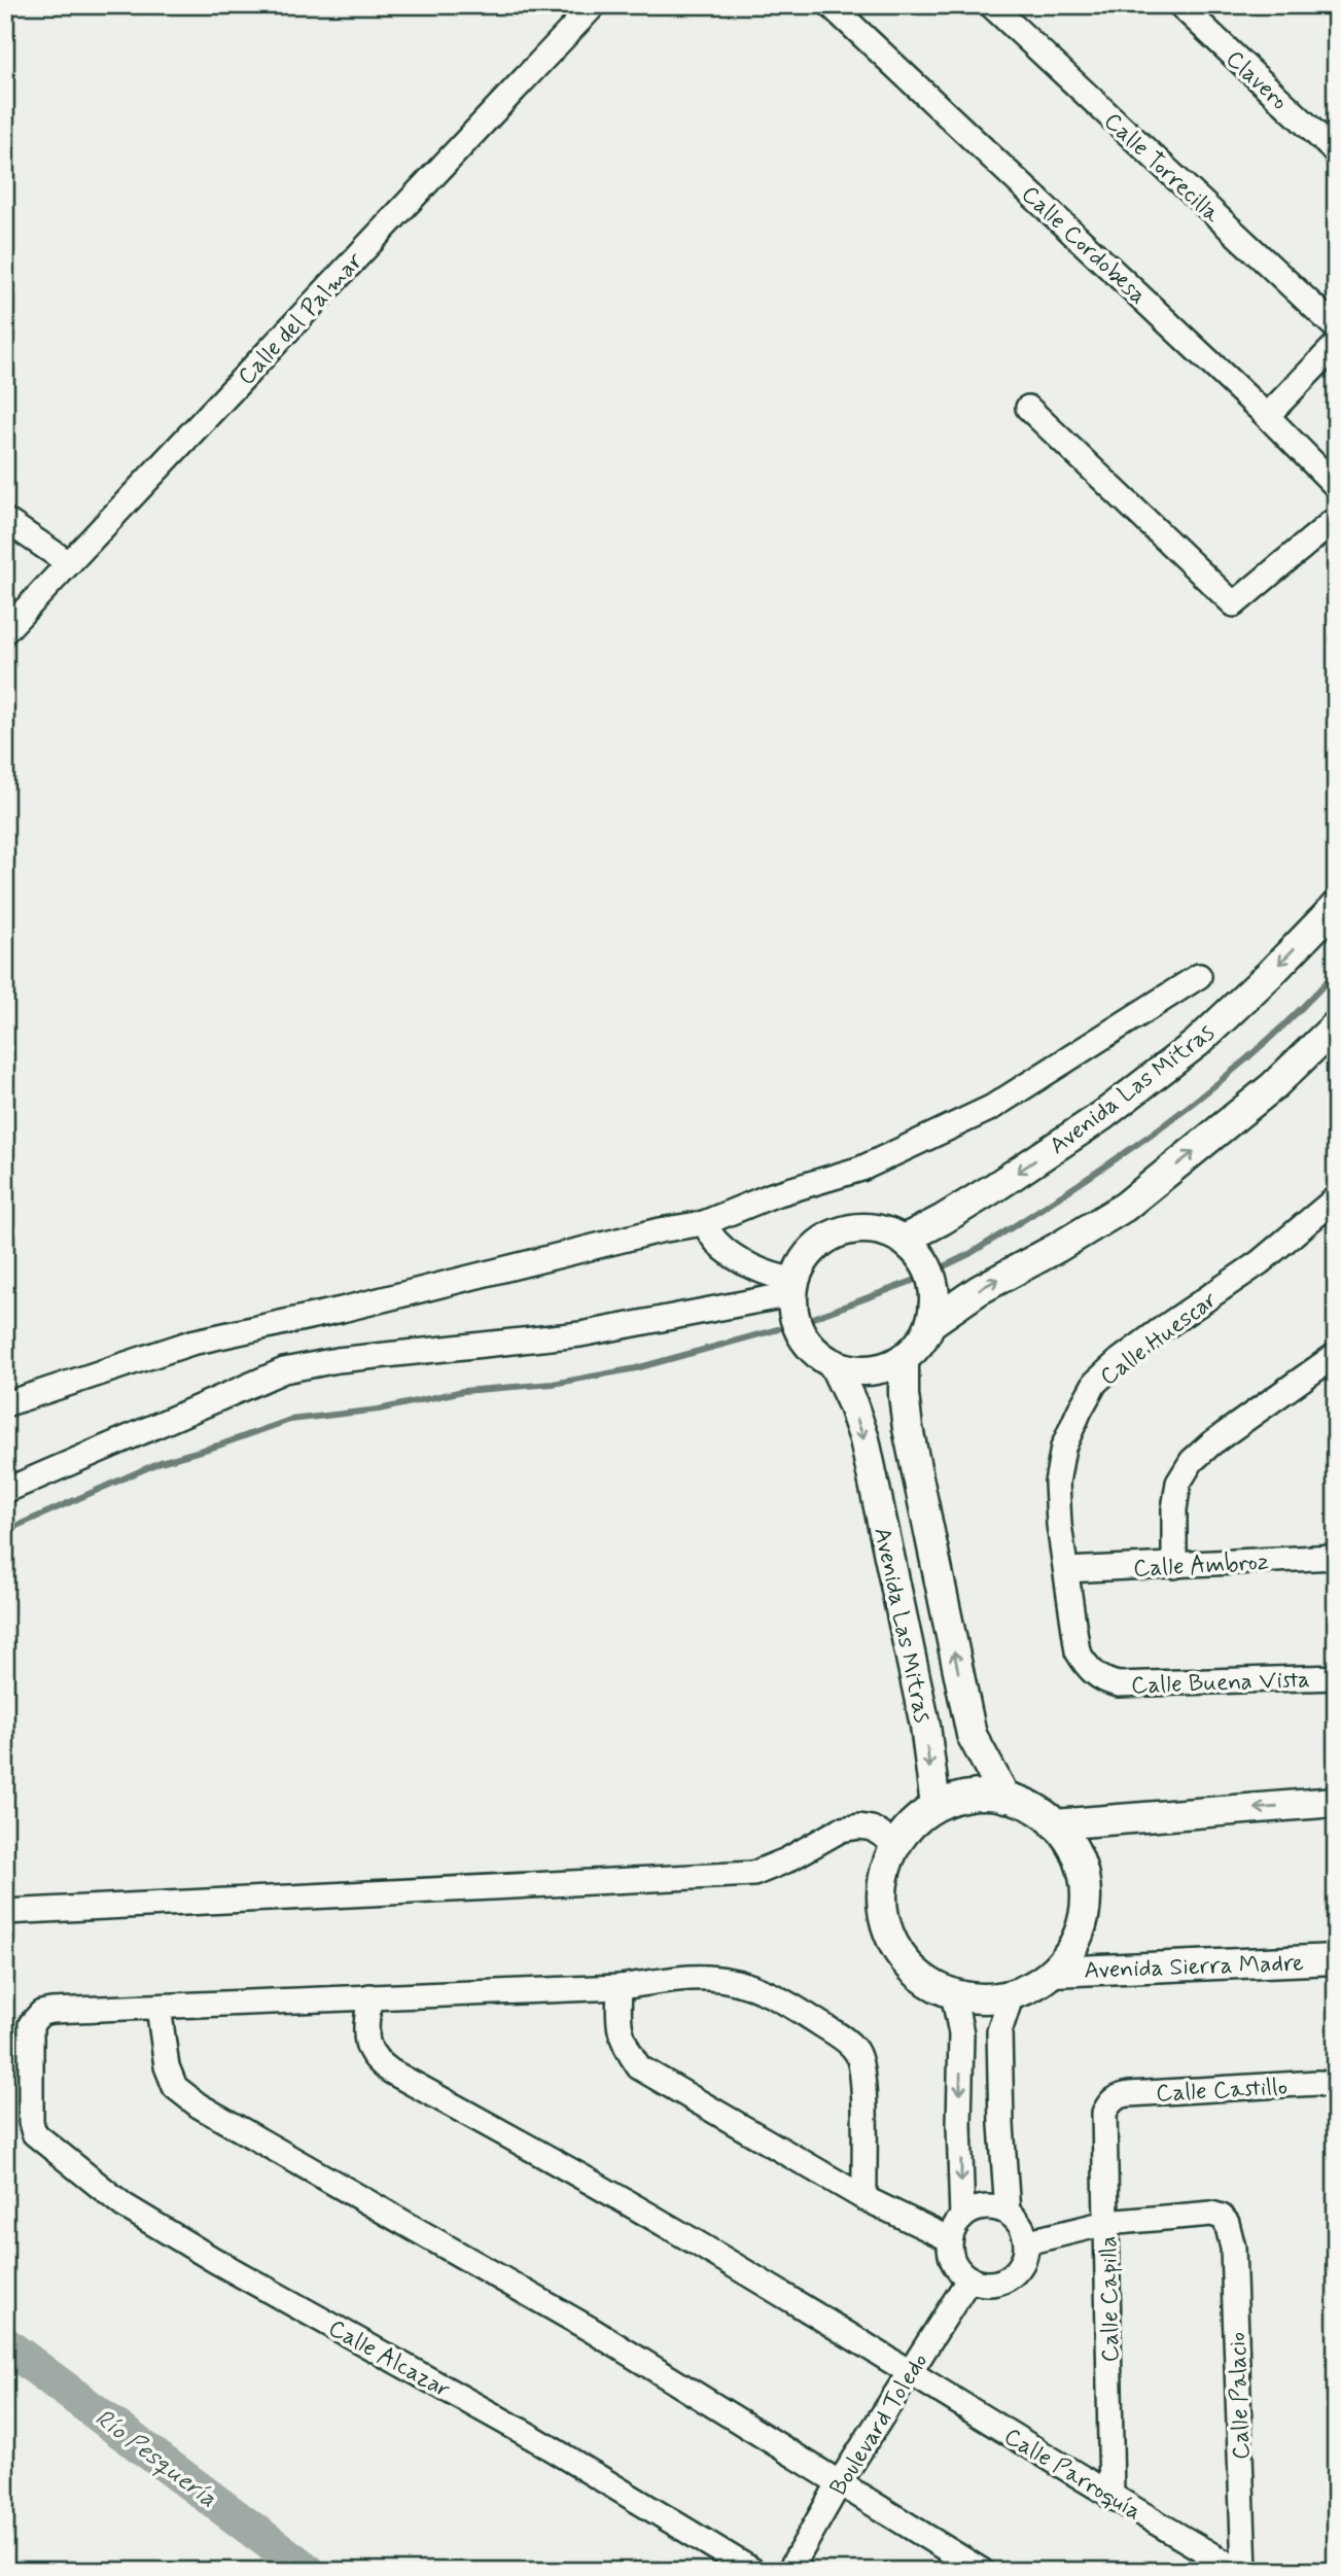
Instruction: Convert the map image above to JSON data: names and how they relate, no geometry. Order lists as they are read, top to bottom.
{
  "streets": {
    "street": [
      "Clavero",
      "Calle Torrecilla",
      "Calle Cordobesa",
      "Calle del Palmar",
      "Avenida Las Mitras",
      "Calle Huescar",
      "Calle Ambroz",
      "Calle Buena Vista",
      "Avenida Sierra Madre",
      "Calle Castillo",
      "Calle Capilla",
      "Calle Alcazar",
      "Calle Palacio",
      "Boulevard Toledo",
      "Calle Parroquía"
    ]
  },
  "crossings": [
    ["Avenida Las Mitras", "Avenida Sierra Madre"],
    ["Calle Huescar", "Calle Ambroz"],
    ["Calle Huescar", "Calle Buena Vista"],
    ["Calle Castillo", "Calle Capilla"],
    ["Calle Capilla", "Calle Palacio"],
    ["Calle Capilla", "Calle Parroquía"],
    ["Calle Palacio", "Calle Parroquía"],
    ["Boulevard Toledo", "Calle Parroquía"]
  ],
  "water": ["Río Pesquería"]
}
